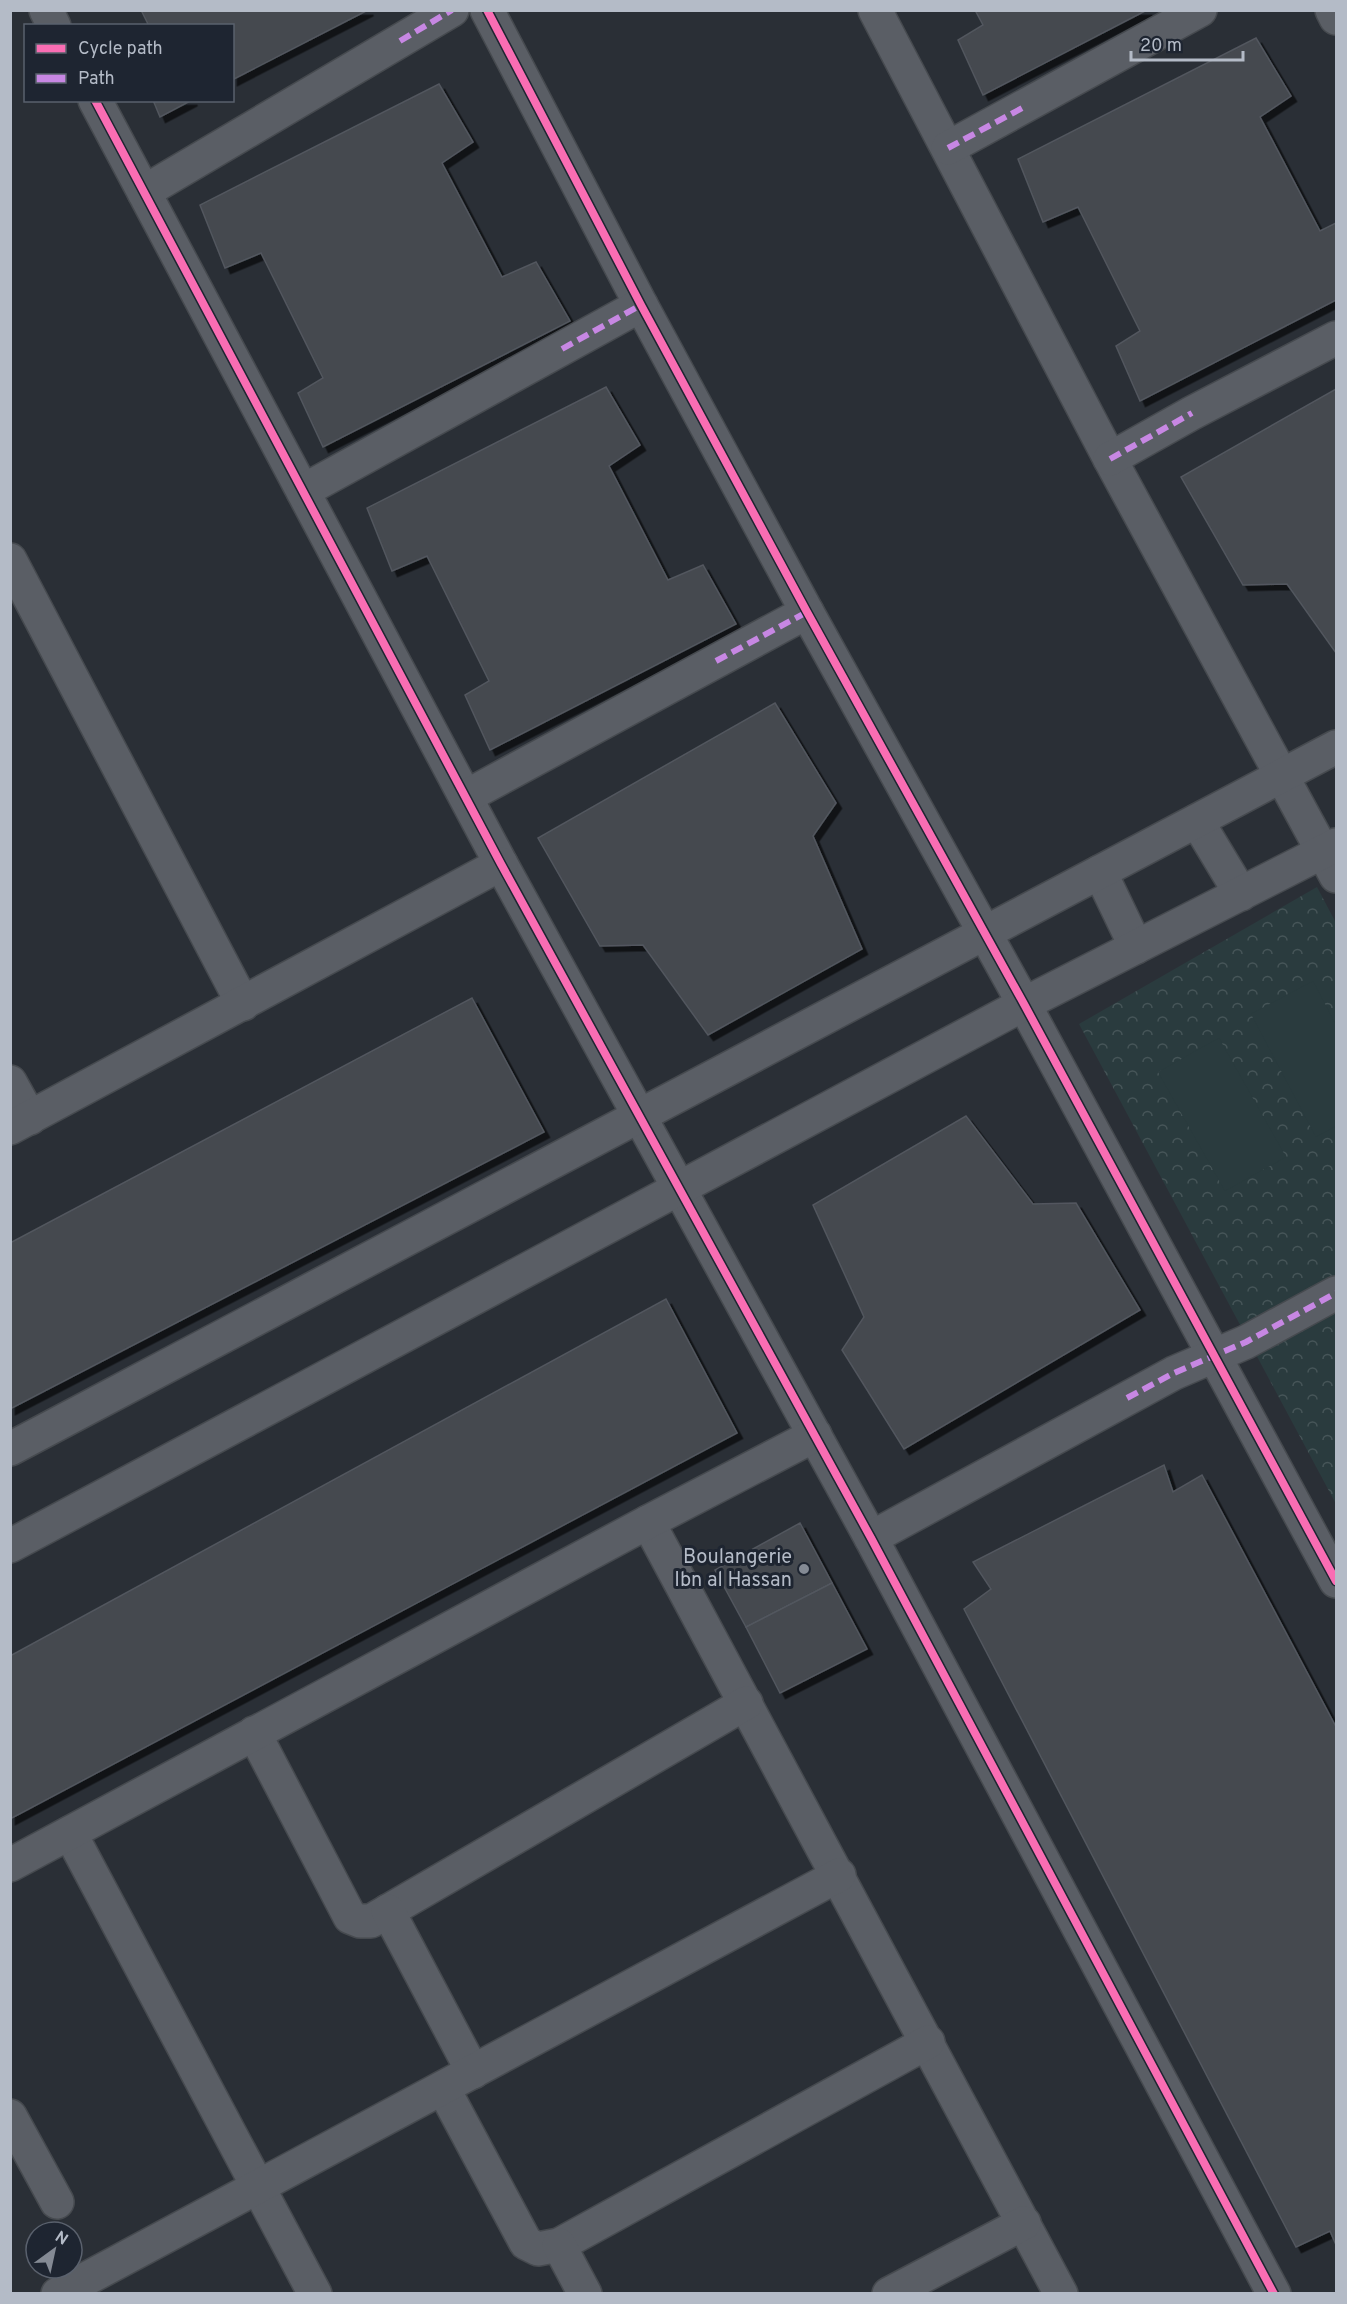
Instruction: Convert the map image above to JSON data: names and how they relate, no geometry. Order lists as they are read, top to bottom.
{
  "places": ["Boulangerie Ibn al Hassan"],
  "legend": ["Cycle path", "Path"],
  "scale_bar": "20 m",
  "north": "top right"
}
